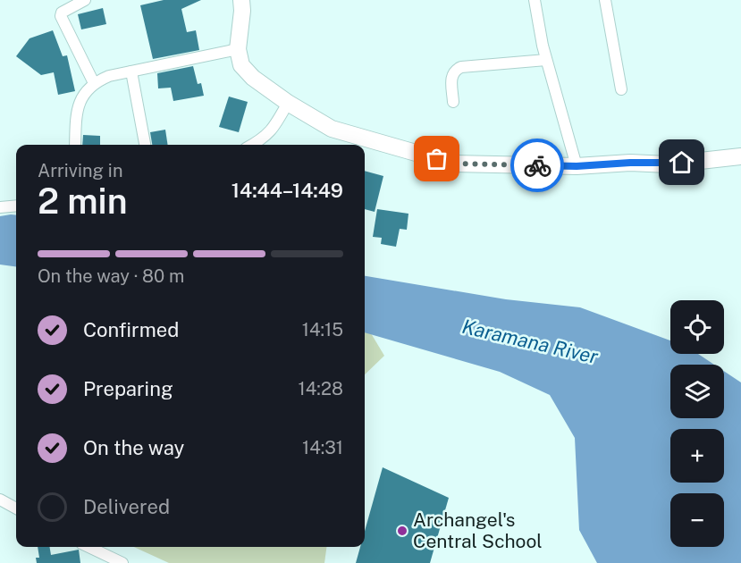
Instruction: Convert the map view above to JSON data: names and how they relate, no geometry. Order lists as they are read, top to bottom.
{
  "water": ["Karamana River"],
  "places": ["Archangel's Central School"],
  "page": {
    "heading": ["2 min", "Arriving in", "14:44–14:49"],
    "bar": "On the way · 80 m",
    "map_buttons": ["+", "−"],
    "list": [
      ["Confirmed", "14:15"],
      ["Preparing", "14:28"],
      ["On the way", "14:31"],
      "Delivered"
    ]
  }
}
